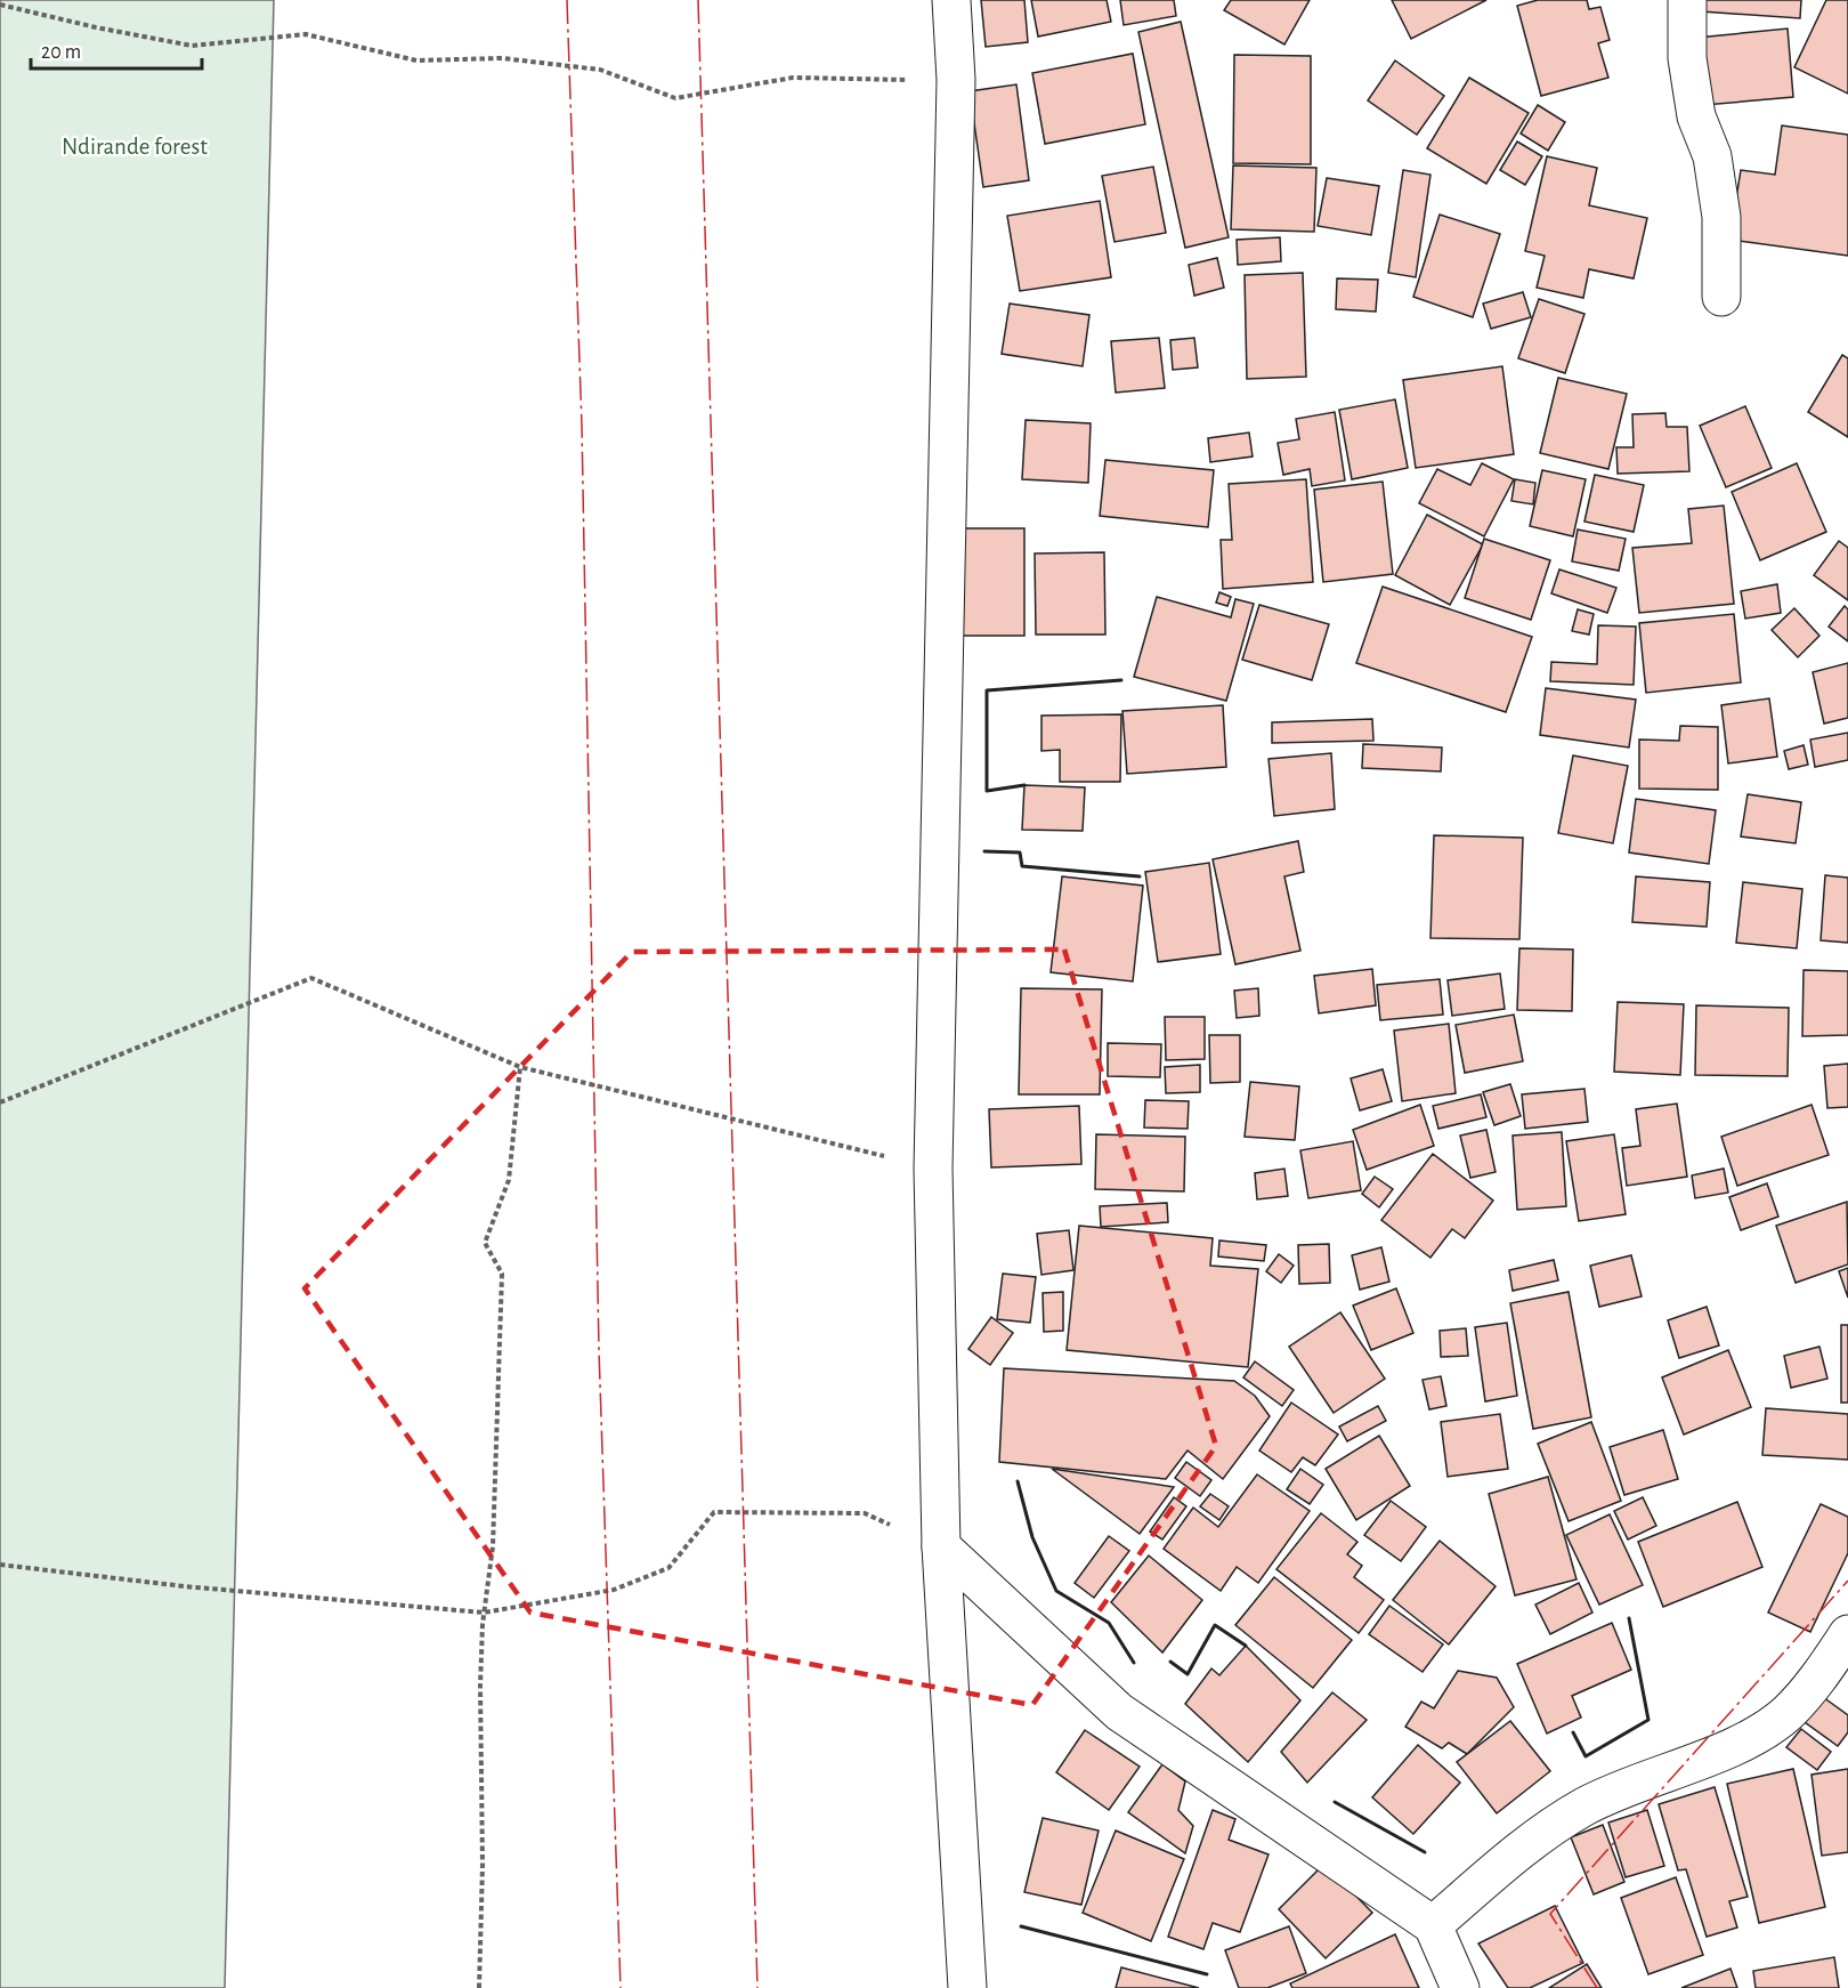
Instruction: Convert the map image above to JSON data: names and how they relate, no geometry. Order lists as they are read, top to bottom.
{
  "parks": ["Ndirande forest"],
  "scale_bar": "20 m"
}
